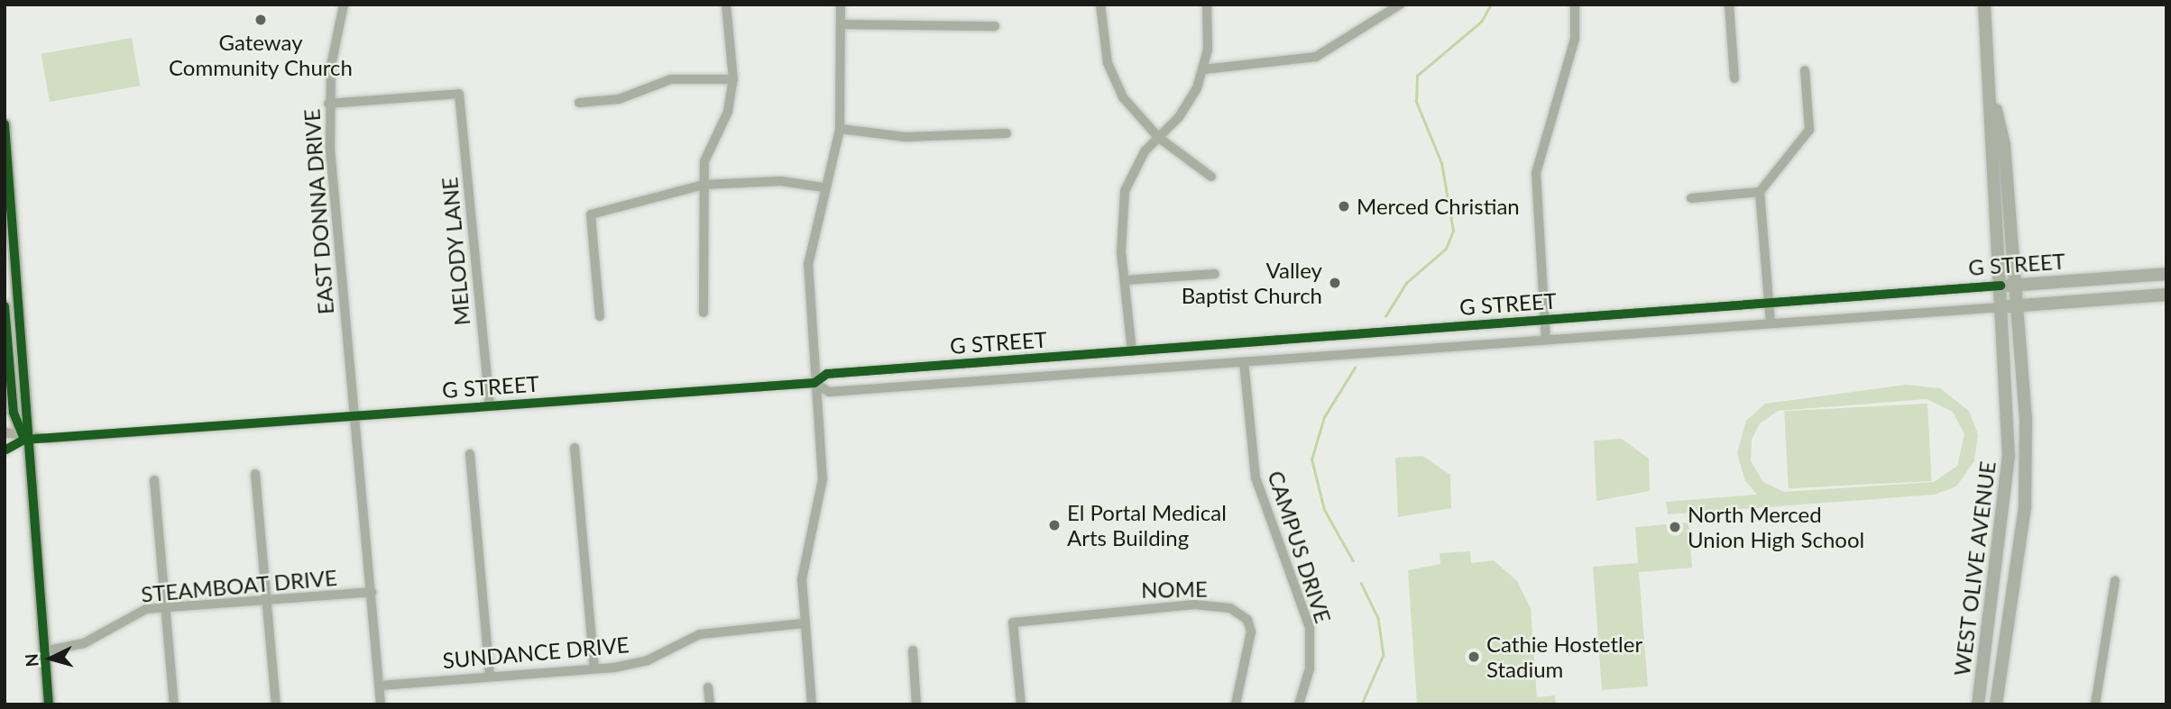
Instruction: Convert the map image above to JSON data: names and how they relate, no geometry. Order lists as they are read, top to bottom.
{
  "streets": {
    "main road": ["G STREET", "WEST OLIVE AVENUE"],
    "street": [
      "EAST DONNA DRIVE",
      "MELODY LANE",
      "CAMPUS DRIVE",
      "STEAMBOAT DRIVE",
      "NOME",
      "SUNDANCE DRIVE"
    ]
  },
  "crossings": [
    ["EAST DONNA DRIVE", "MELODY LANE"],
    ["EAST DONNA DRIVE", "G STREET"],
    ["EAST DONNA DRIVE", "STEAMBOAT DRIVE"],
    ["EAST DONNA DRIVE", "SUNDANCE DRIVE"],
    ["MELODY LANE", "G STREET"],
    ["G STREET", "CAMPUS DRIVE"],
    ["G STREET", "WEST OLIVE AVENUE"]
  ],
  "places": [
    "Gateway Community Church",
    "Merced Christian",
    "Valley Baptist Church",
    "El Portal Medical Arts Building",
    "North Merced Union High School",
    "Cathie Hostetler Stadium"
  ],
  "north": "left"
}
